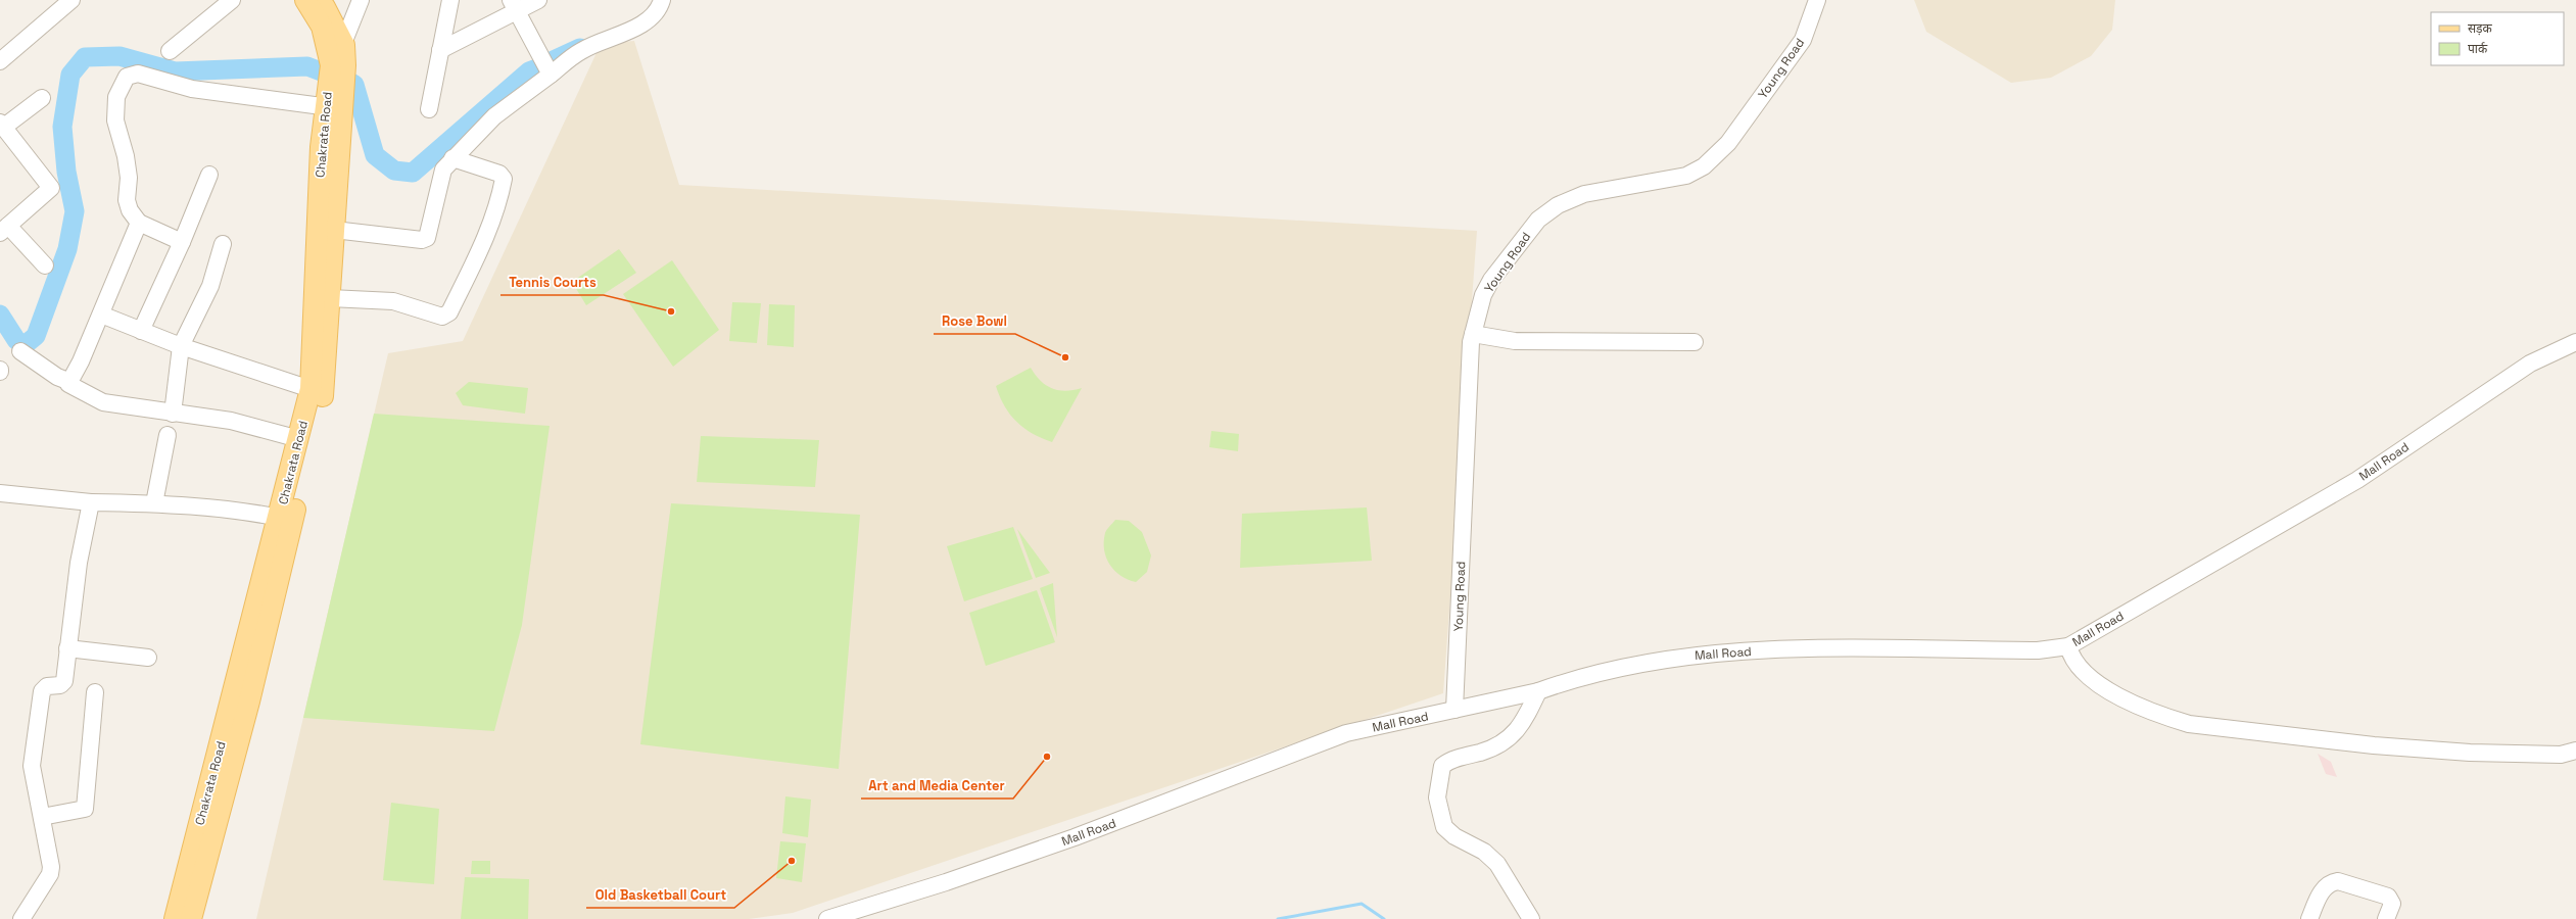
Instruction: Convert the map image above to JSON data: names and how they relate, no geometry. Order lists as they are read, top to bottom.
{
  "streets": {
    "main road": ["Chakrata Road"],
    "street": ["Young Road", "Mall Road"]
  },
  "crossings": [
    ["Young Road", "Mall Road"]
  ],
  "places": [
    "Tennis Courts",
    "Rose Bowl",
    "Art and Media Center",
    "Old Basketball Court"
  ],
  "legend": ["सड़क", "पार्क"]
}
